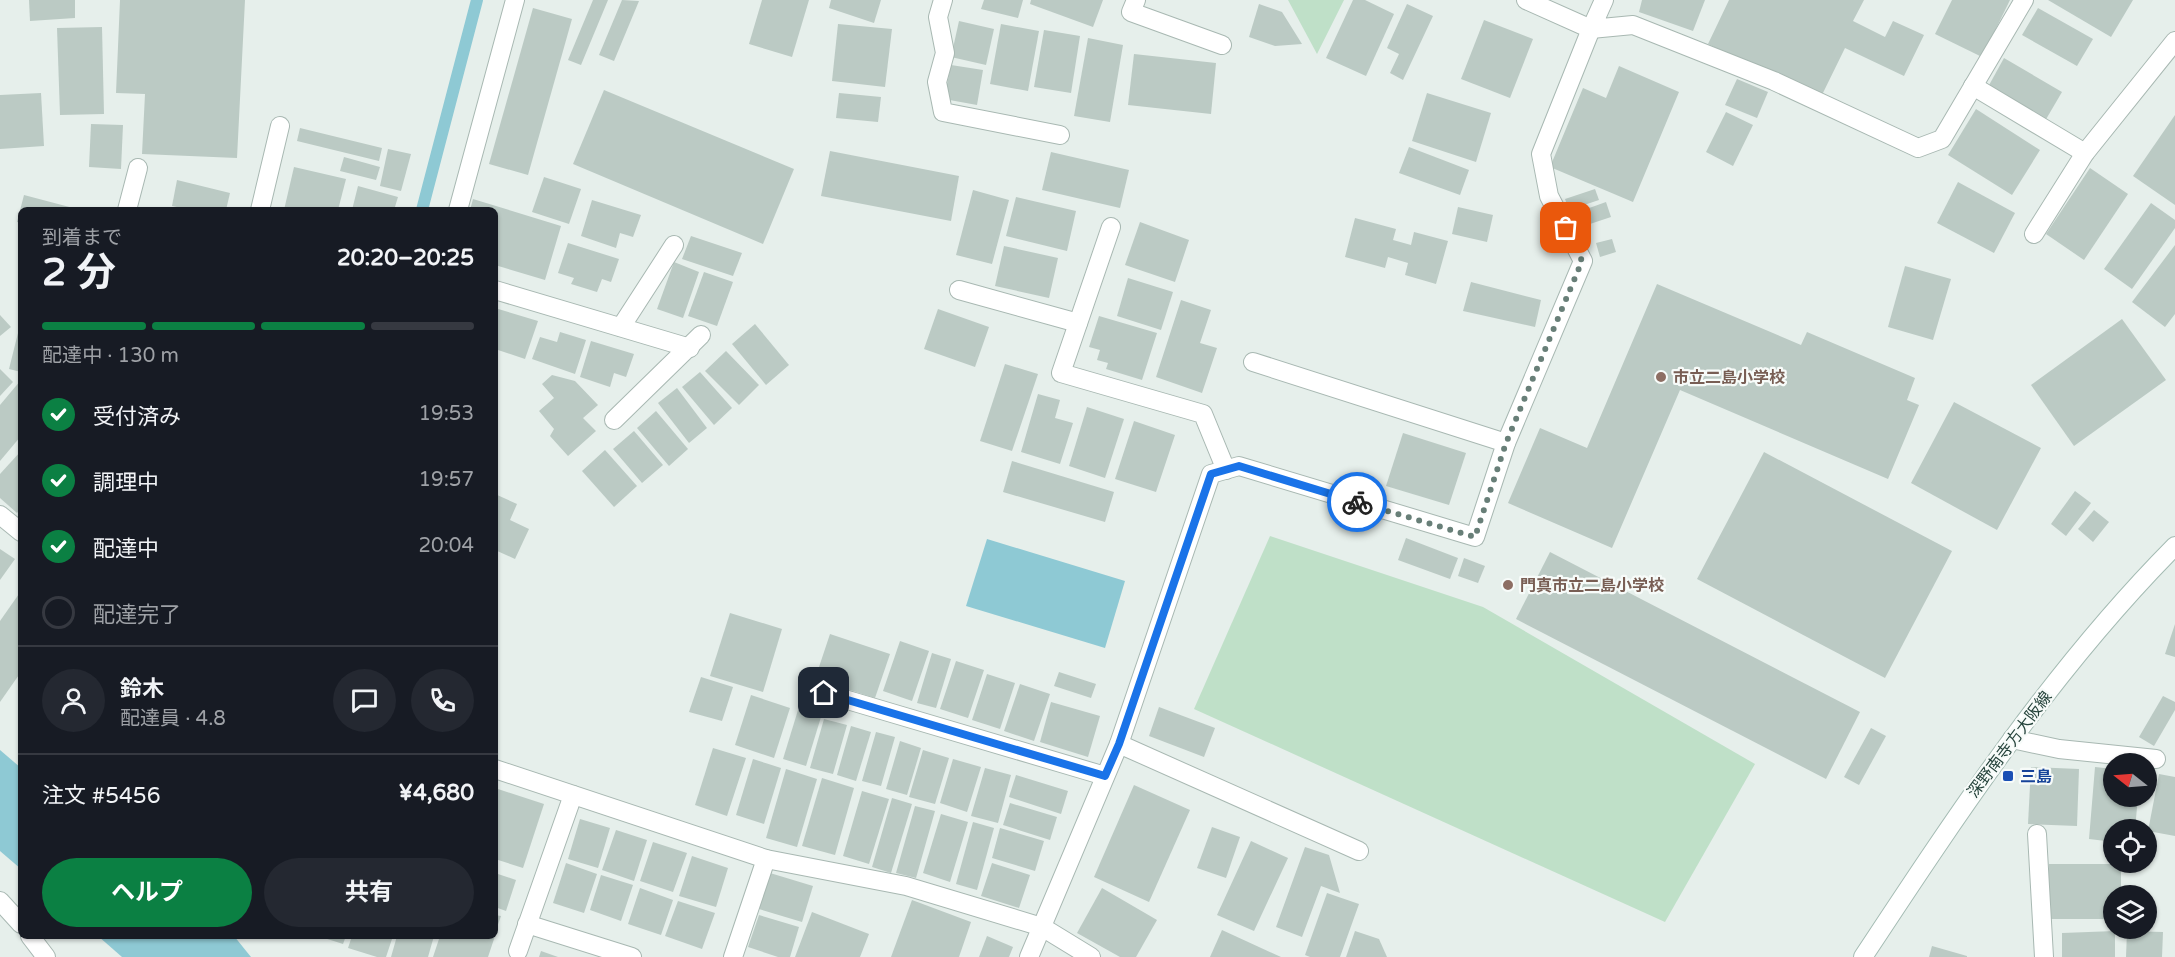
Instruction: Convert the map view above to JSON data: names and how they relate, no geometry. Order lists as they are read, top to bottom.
{
  "streets": {
    "street": ["深野南寺方大阪線"]
  },
  "places": {
    "other": ["市立二島小学校", "門真市立二島小学校"],
    "transit": ["三島"]
  },
  "north": "left",
  "page": {
    "heading": ["2 分", "到着まで", "20:20–20:25"],
    "panel": [
      "鈴木",
      "配達員 · 4.8",
      "注文 #5456",
      "¥4,680"
    ],
    "bar": "配達中 · 130 m",
    "list": [
      ["受付済み", "19:53"],
      ["調理中", "19:57"],
      ["配達中", "20:04"],
      "配達完了"
    ],
    "buttons": ["ヘルプ", "共有"]
  }
}
